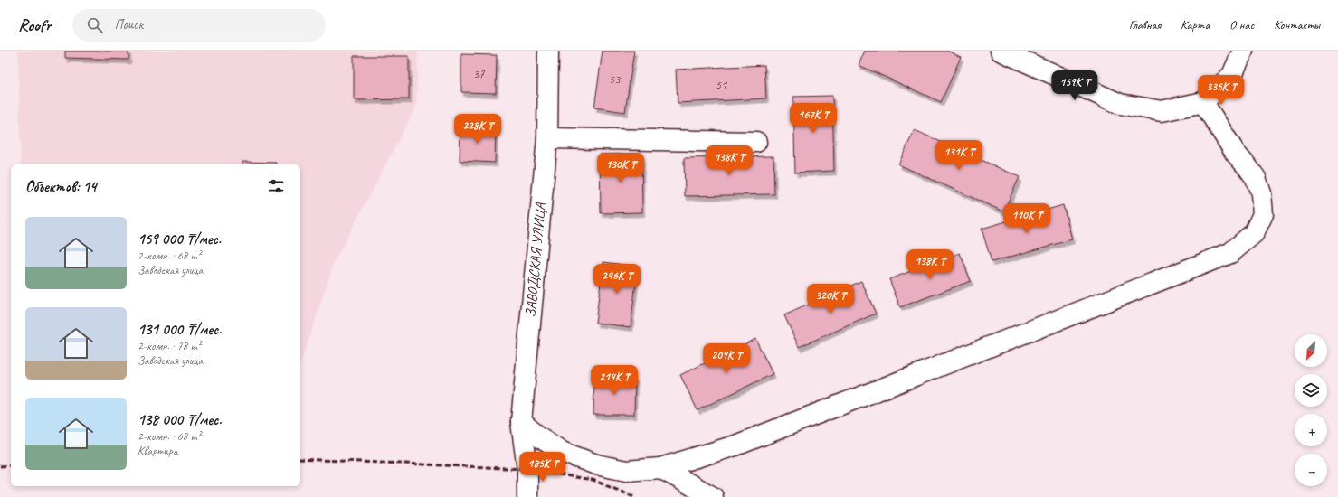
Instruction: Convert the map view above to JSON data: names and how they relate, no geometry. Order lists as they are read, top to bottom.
{
  "streets": {
    "street": ["ЗАВОДСКАЯ УЛИЦА"]
  },
  "house_numbers": ["37", "53", "51"],
  "north": "bottom left",
  "page": {
    "header": "Roofr",
    "search": "Поиск",
    "nav": [
      "Главная",
      "Карта",
      "О нас",
      "Контакты"
    ],
    "price": [
      "159K ₸",
      "335K ₸",
      "167K ₸",
      "228K ₸",
      "131K ₸",
      "138K ₸",
      "130K ₸",
      "110K ₸",
      "138K ₸",
      "246K ₸",
      "320K ₸",
      "209K ₸",
      "214K ₸",
      "185K ₸"
    ],
    "heading": "Объектов: 14",
    "list": [
      {
        "name": "159 000 ₸/мес.",
        "note": "2-комн. · 68 m² · Заводская улица"
      },
      {
        "name": "131 000 ₸/мес.",
        "note": "2-комн. · 78 m² · Заводская улица"
      },
      {
        "name": "138 000 ₸/мес.",
        "note": "2-комн. · 68 m² · Квартира"
      }
    ],
    "map_buttons": ["+", "−"]
  }
}
